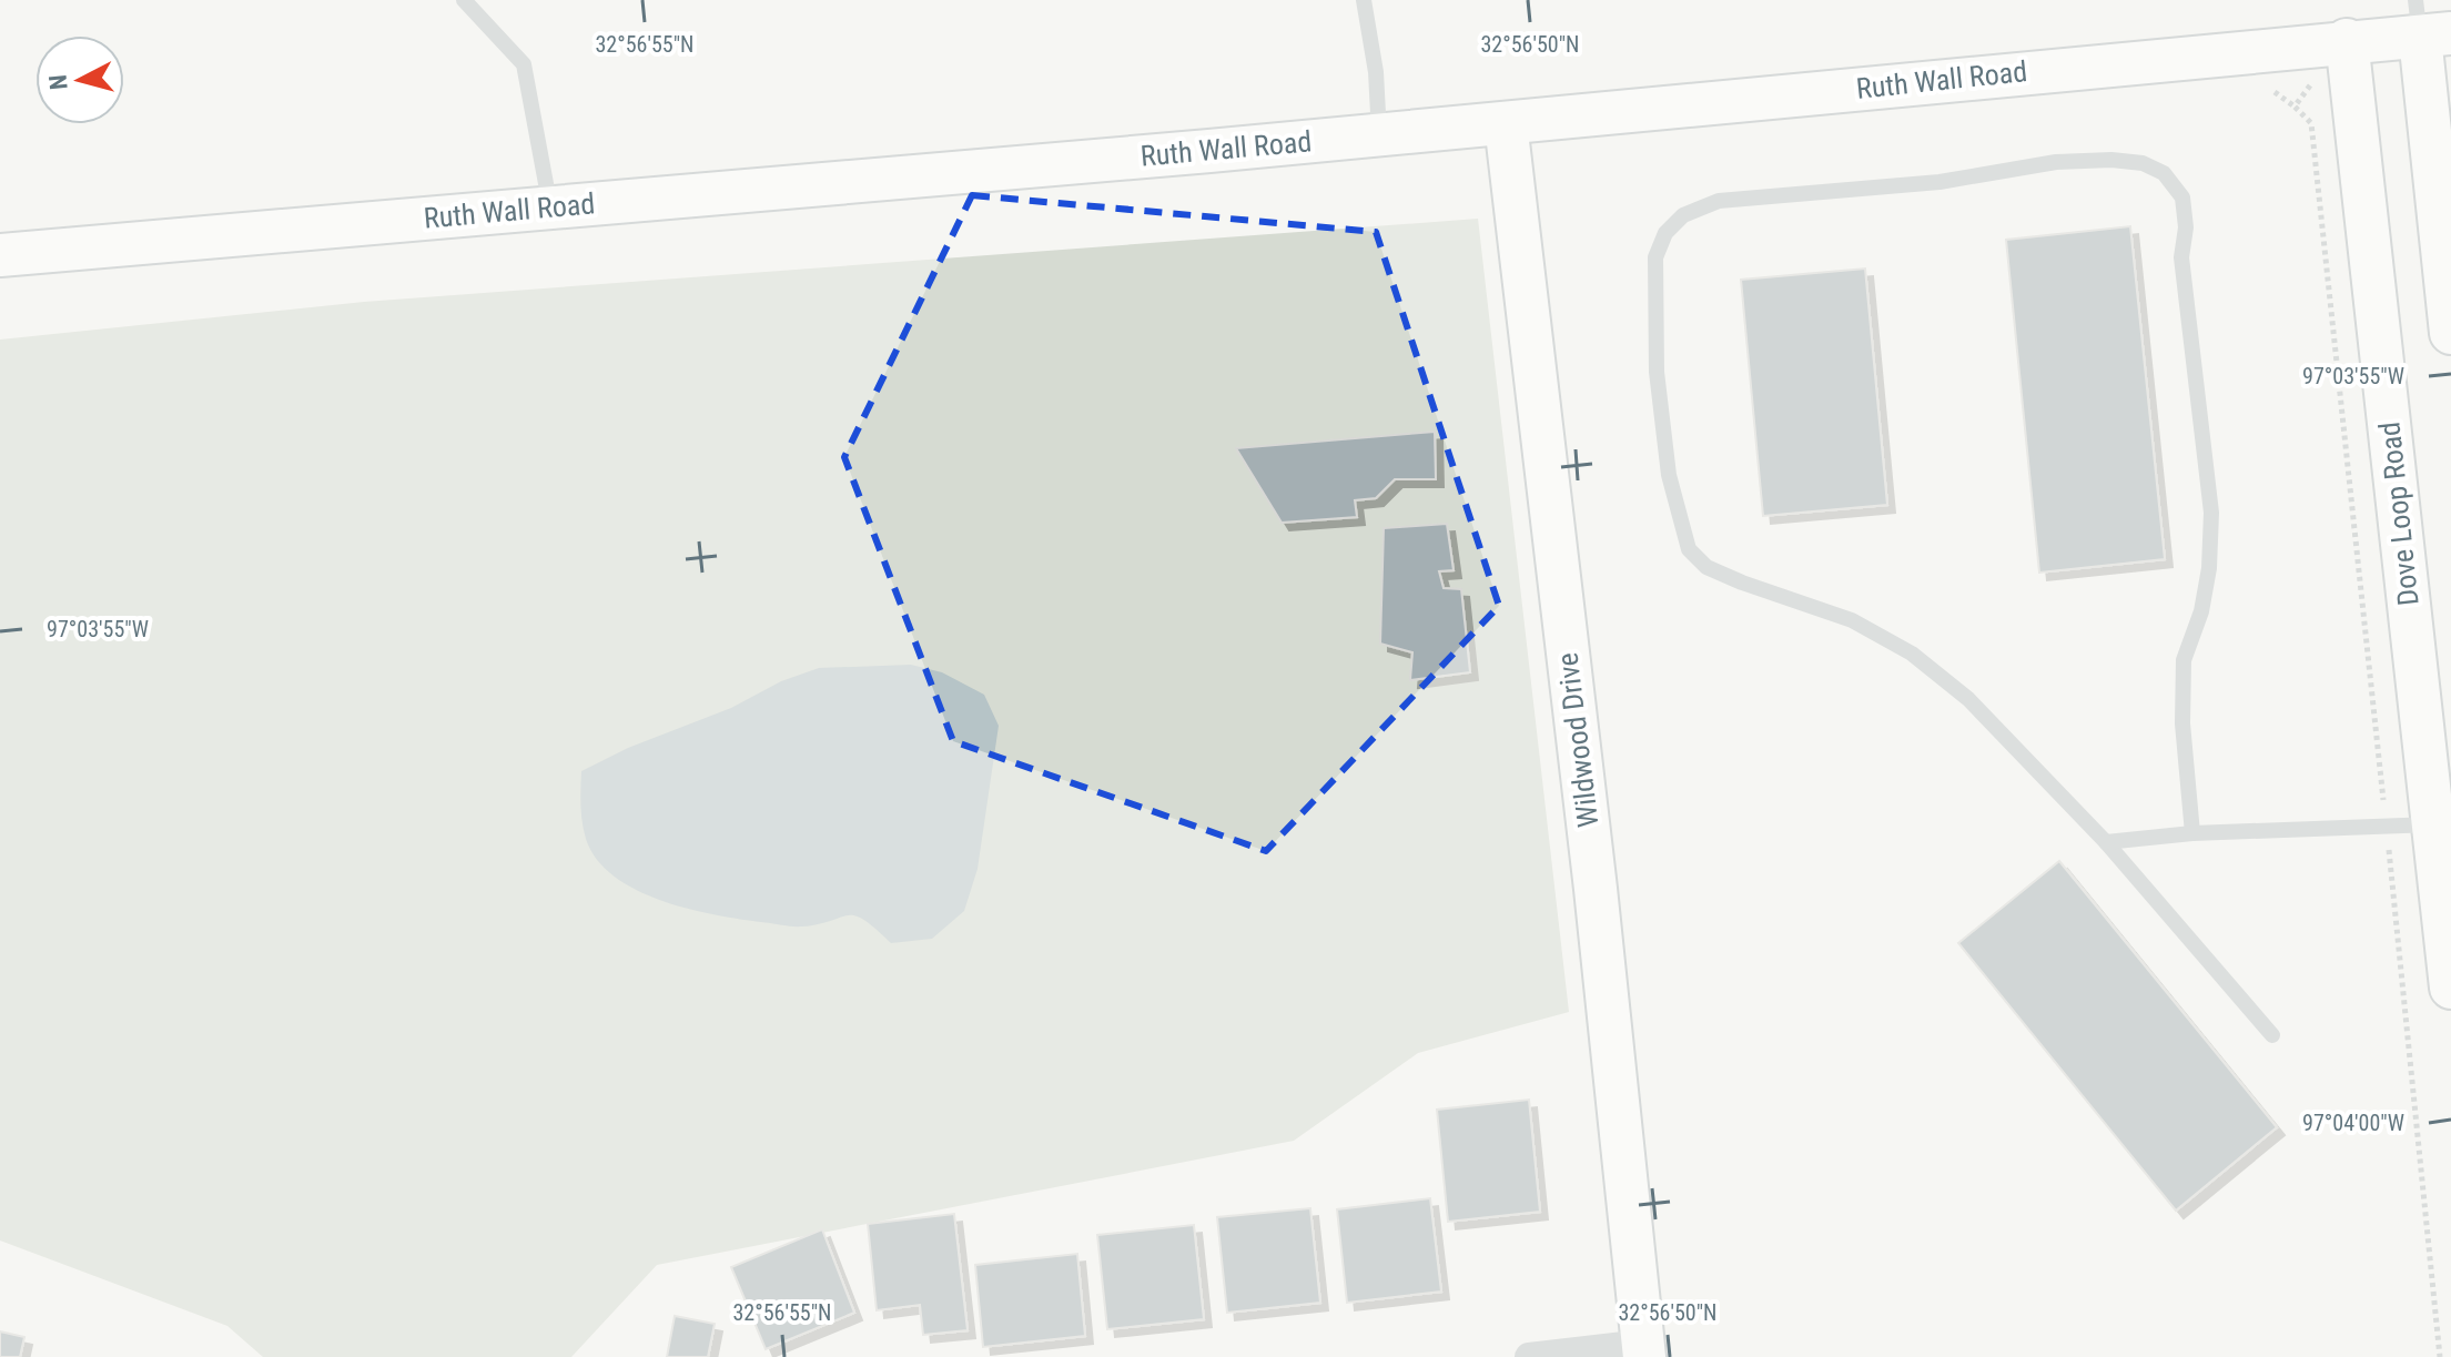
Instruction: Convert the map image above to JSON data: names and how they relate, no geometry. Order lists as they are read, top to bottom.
{
  "streets": {
    "street": ["Ruth Wall Road", "Dove Loop Road", "Wildwood Drive"]
  },
  "crossings": [
    ["Ruth Wall Road", "Dove Loop Road"],
    ["Ruth Wall Road", "Wildwood Drive"]
  ],
  "north": "left",
  "coordinates": [
    "32°56'55\"N",
    "32°56'50\"N",
    "97°03'55\"W",
    "97°04'00\"W"
  ]
}
